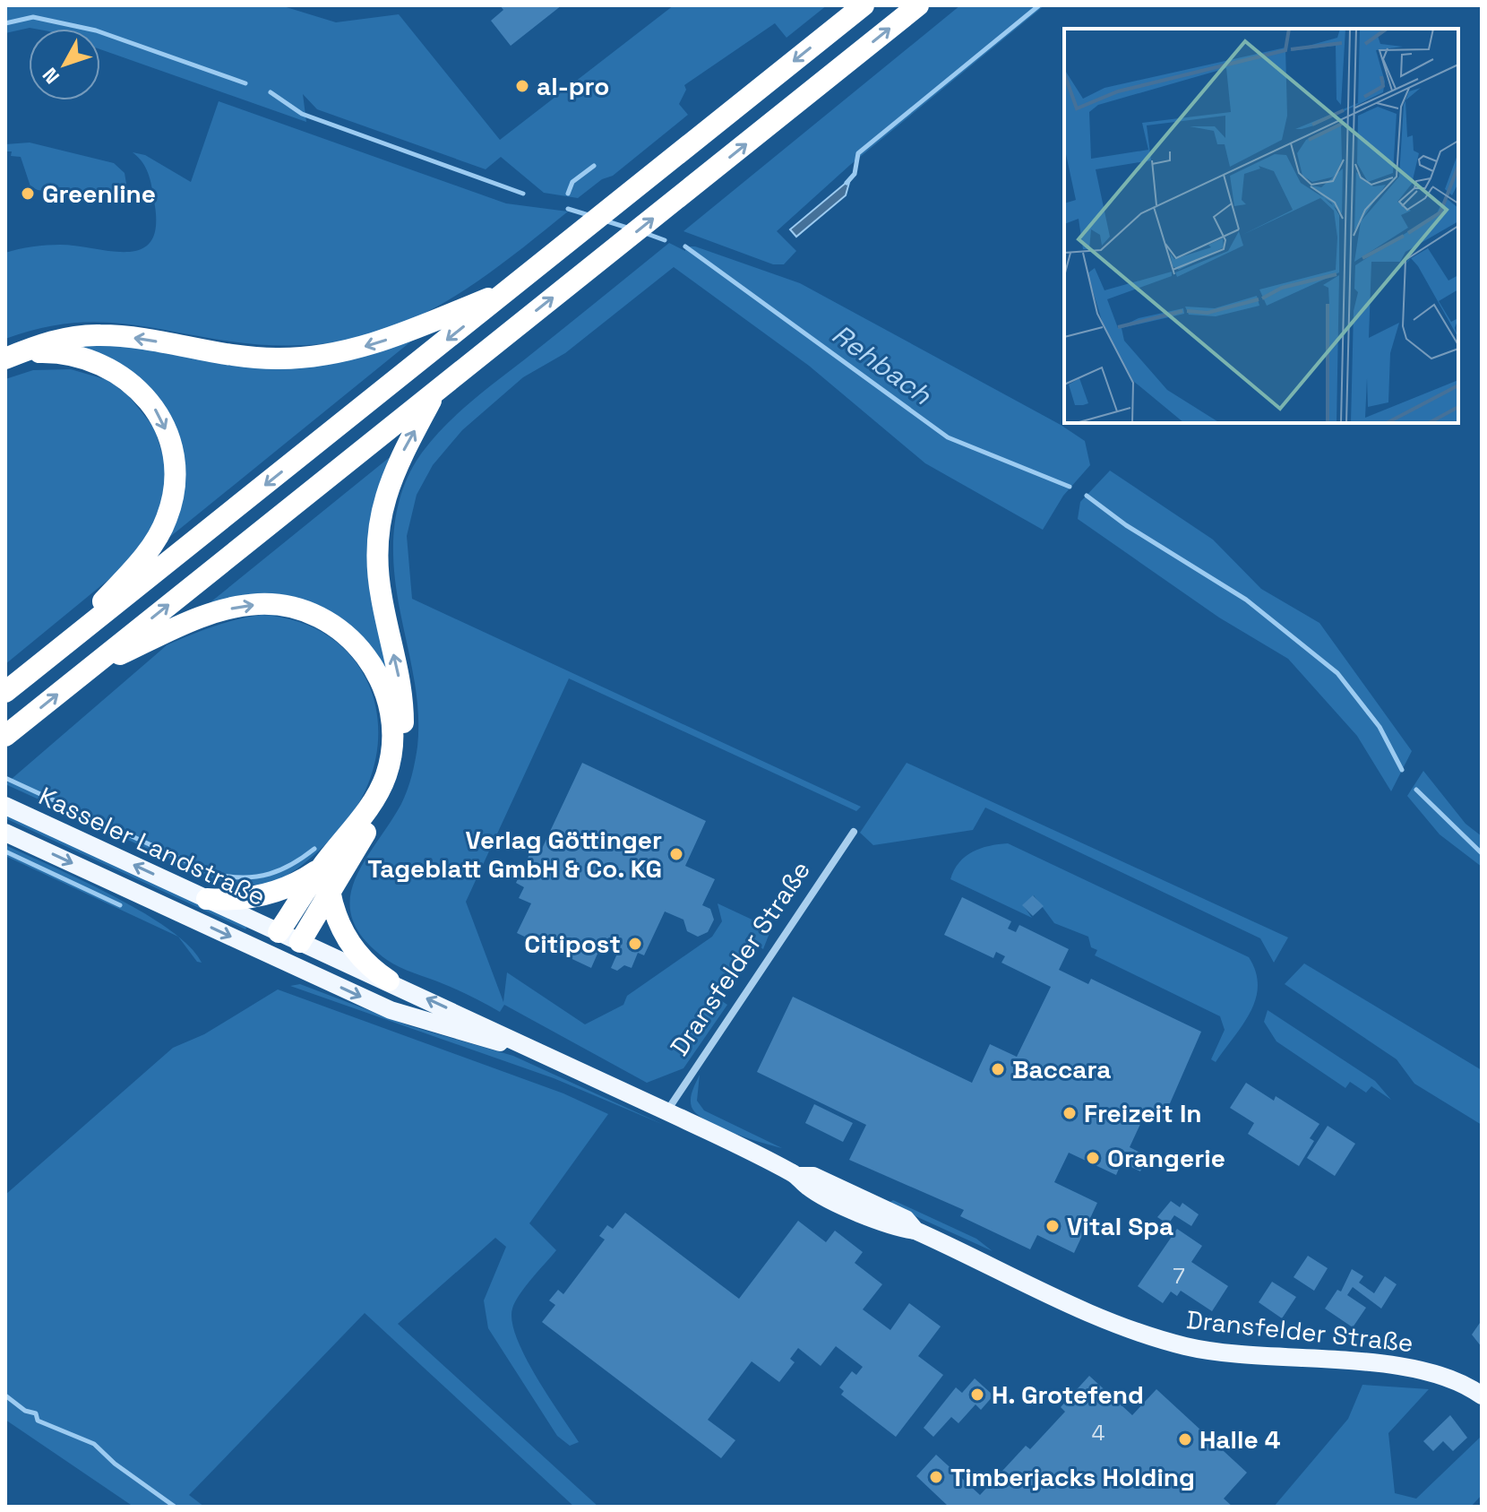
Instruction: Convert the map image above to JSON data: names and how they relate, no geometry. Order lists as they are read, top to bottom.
{
  "streets": {
    "main road": ["Kasseler Landstraße", "Dransfelder Straße"]
  },
  "crossings": [
    ["Kasseler Landstraße", "Dransfelder Straße"]
  ],
  "water": ["Rehbach"],
  "places": [
    "al-pro",
    "Greenline",
    "Verlag Göttinger Tageblatt GmbH & Co. KG",
    "Citipost",
    "Baccara",
    "Freizeit In",
    "Orangerie",
    "Vital Spa",
    "H. Grotefend",
    "Halle 4",
    "Timberjacks Holding"
  ],
  "house_numbers": ["7", "4"],
  "north": "bottom left"
}
